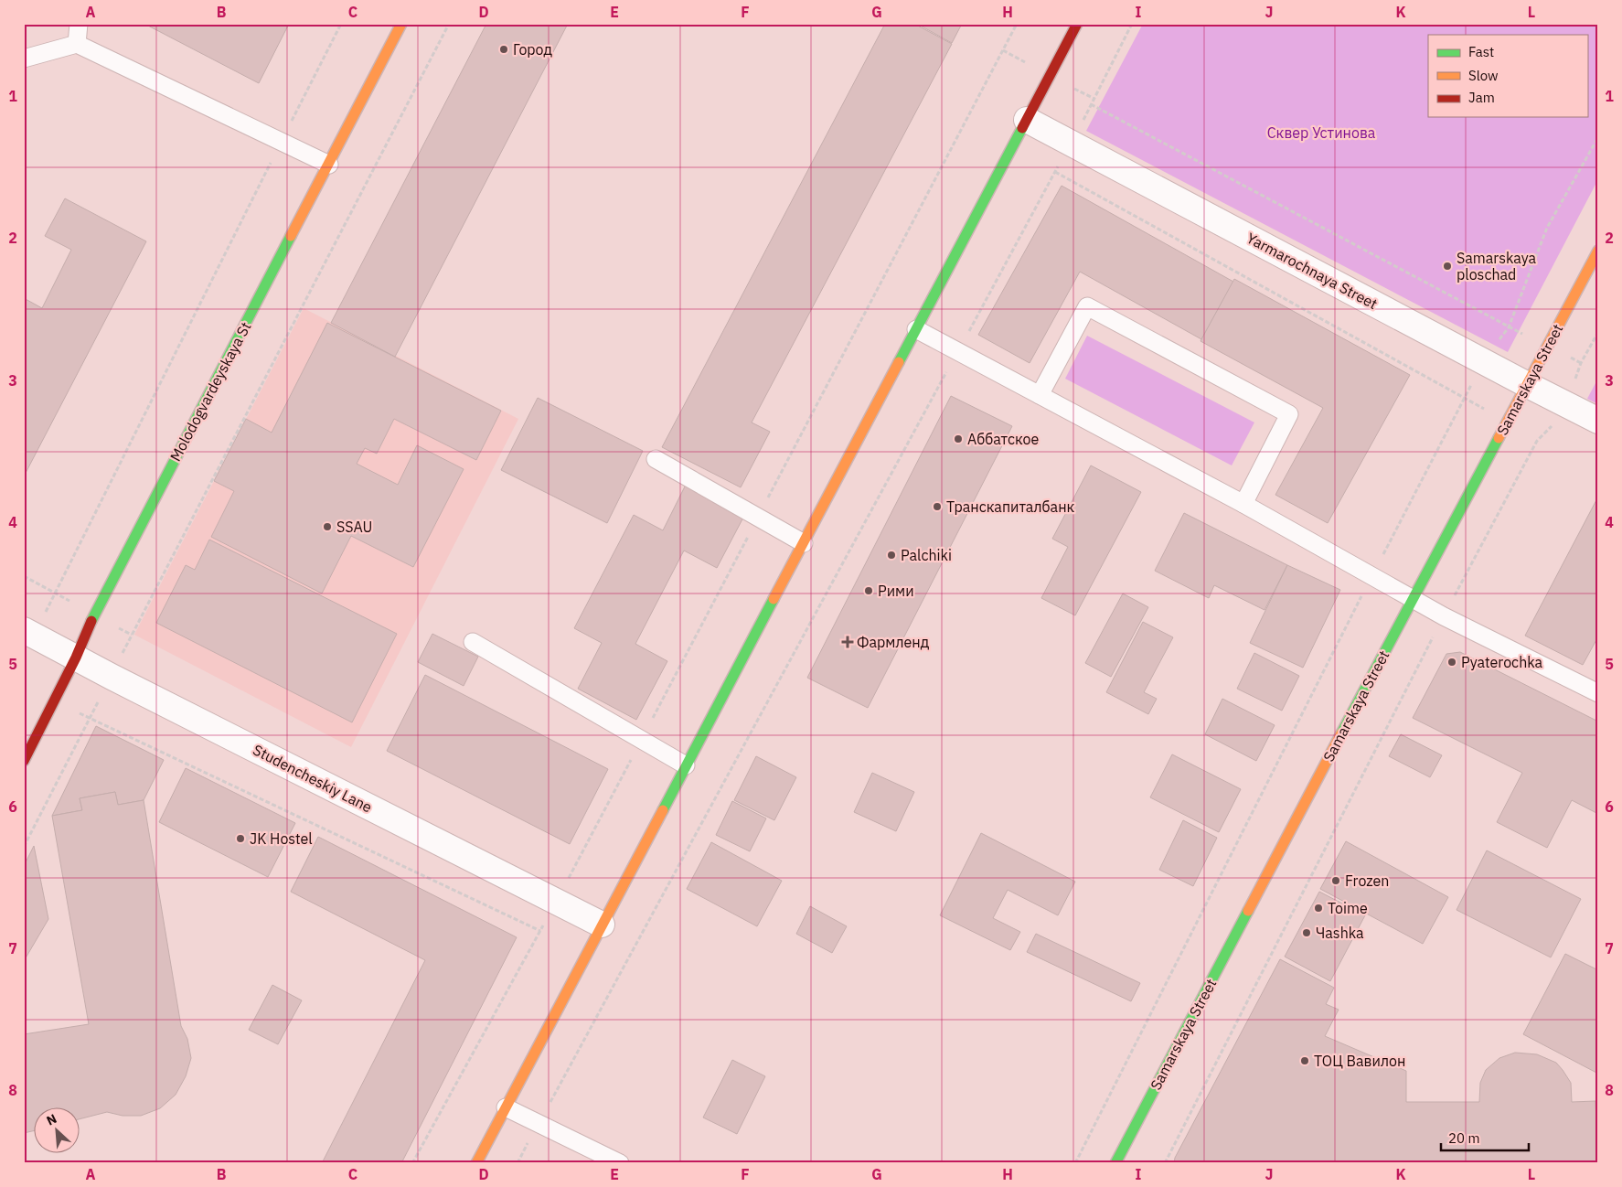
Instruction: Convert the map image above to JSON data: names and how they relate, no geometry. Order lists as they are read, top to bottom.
{
  "streets": {
    "street": [
      "Yarmarochnaya Street",
      "Samarskaya Street",
      "Molodogvardeyskaya St",
      "Studencheskiy Lane"
    ]
  },
  "crossings": [
    ["Yarmarochnaya Street", "Samarskaya Street"],
    ["Molodogvardeyskaya St", "Studencheskiy Lane"]
  ],
  "parks": ["Сквер Устинова"],
  "places": {
    "other": [
      "Город",
      "Samarskaya ploschad",
      "Аббатское",
      "Транскапиталбанк",
      "SSAU",
      "Palchiki",
      "Рими",
      "Pyaterochka",
      "JK Hostel",
      "Frozen",
      "Toime",
      "Чаshka",
      "ТОЦ Вавилон"
    ],
    "health": ["Фармленд"]
  },
  "legend": ["Fast", "Slow", "Jam"],
  "scale_bar": "20 m",
  "north": "top left",
  "grid": {
    "columns": [
      "A",
      "B",
      "C",
      "D",
      "E",
      "F",
      "G",
      "H",
      "I",
      "J",
      "K",
      "L"
    ],
    "rows": [
      "1",
      "2",
      "3",
      "4",
      "5",
      "6",
      "7",
      "8"
    ]
  }
}
